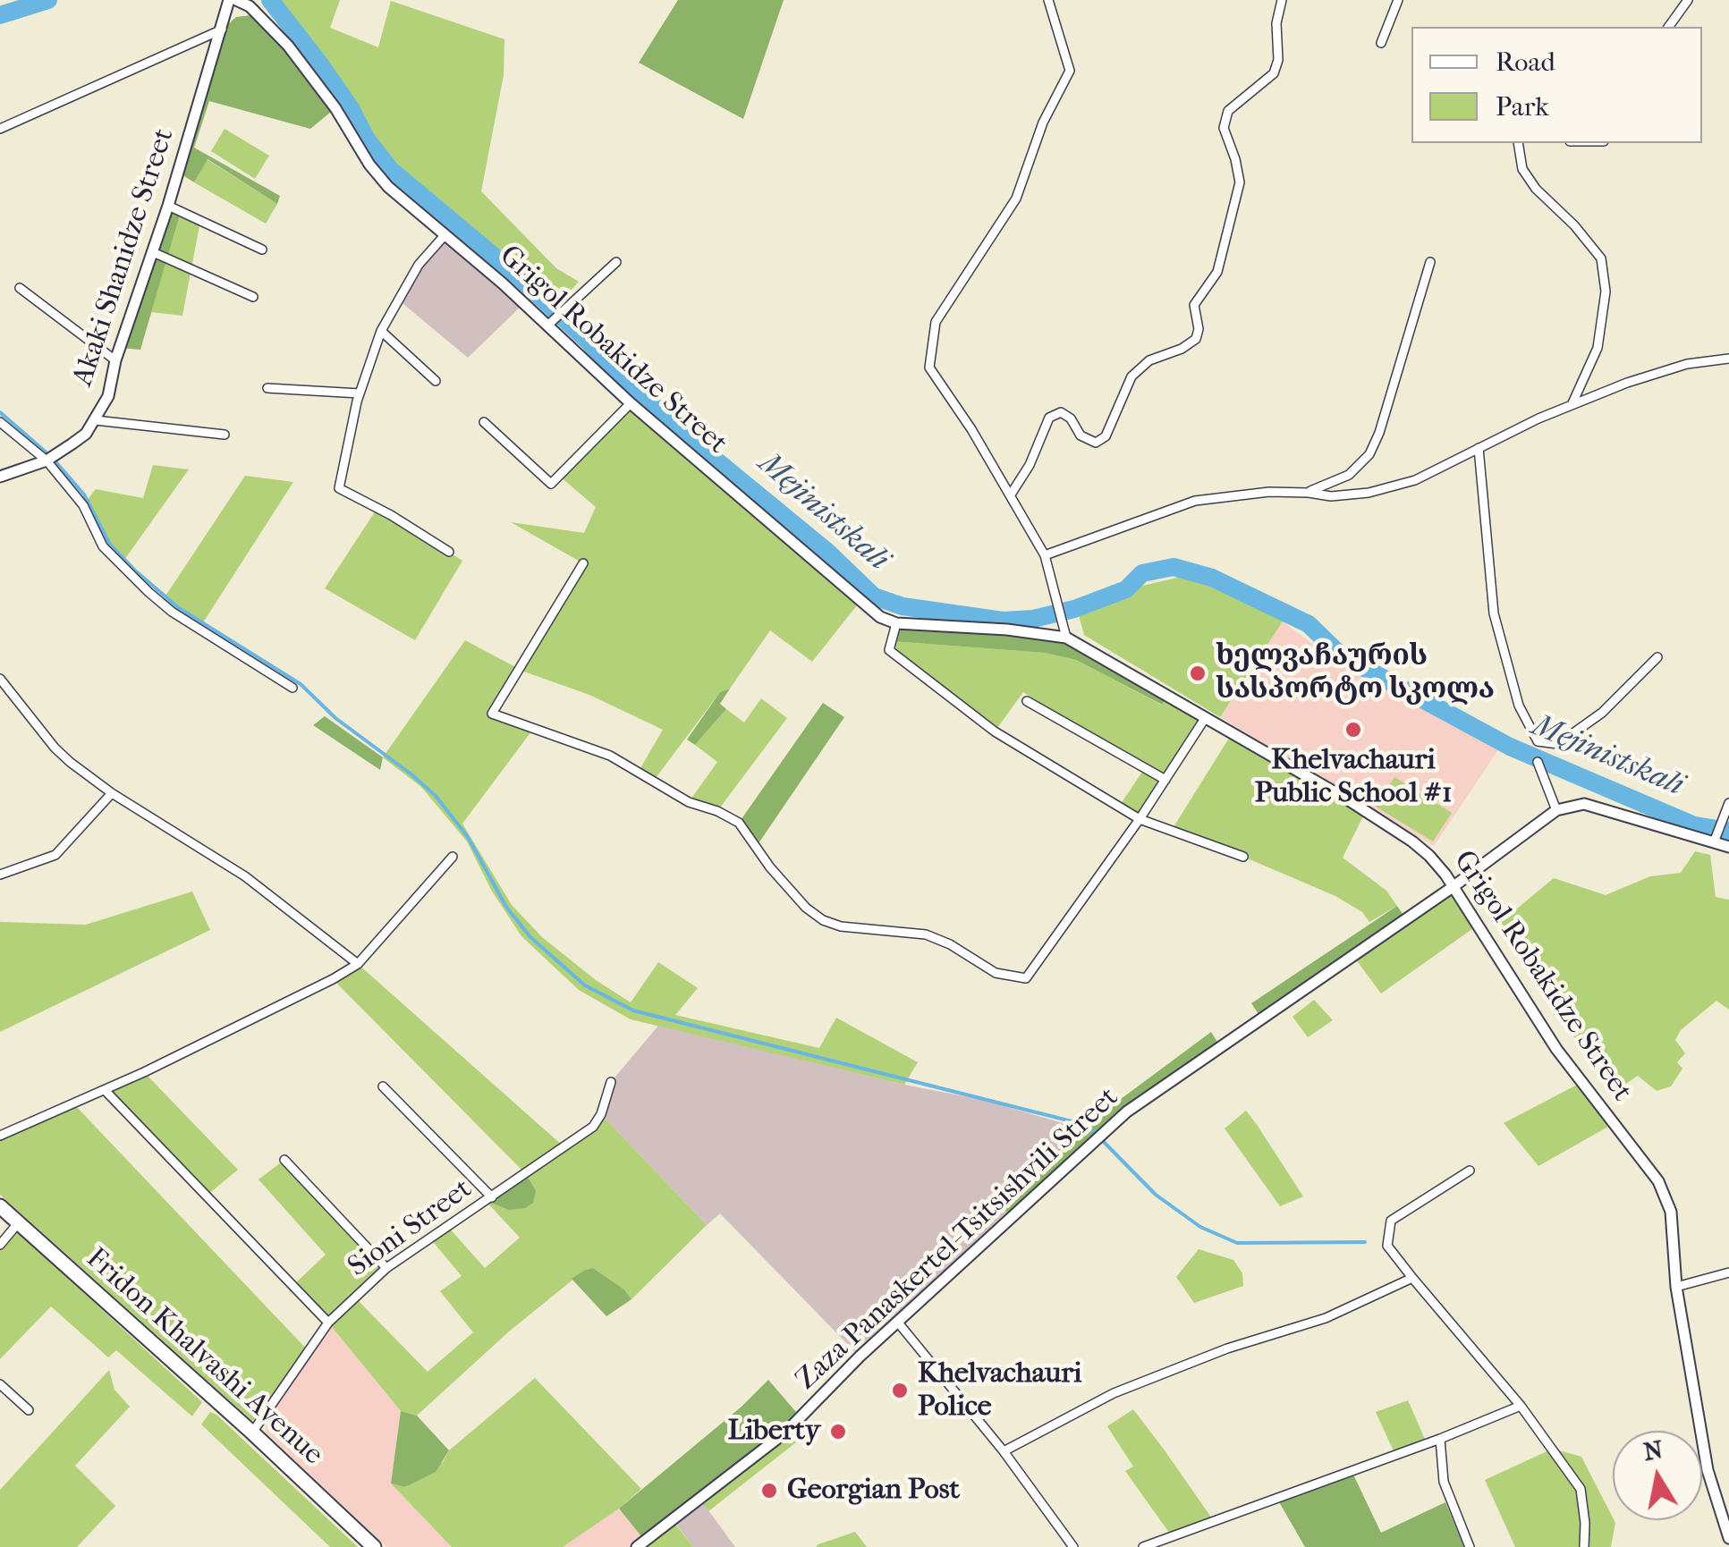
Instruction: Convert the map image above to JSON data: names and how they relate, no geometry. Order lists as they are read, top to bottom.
{
  "streets": {
    "main road": ["Fridon Khalvashi Avenue"],
    "street": [
      "Akaki Shanidze Street",
      "Grigol Robakidze Street",
      "Sioni Street",
      "Zaza Panaskertel-Tsitsishvili Street"
    ]
  },
  "crossings": [
    ["Akaki Shanidze Street", "Grigol Robakidze Street"],
    ["Grigol Robakidze Street", "Zaza Panaskertel-Tsitsishvili Street"],
    ["Sioni Street", "Fridon Khalvashi Avenue"]
  ],
  "water": ["Mejinistskali"],
  "places": [
    "ხელვაჩაურის სასპორტო სკოლა",
    "Khelvachauri Public School #1",
    "Khelvachauri Police",
    "Liberty",
    "Georgian Post"
  ],
  "legend": ["Road", "Park"],
  "north": "top"
}
